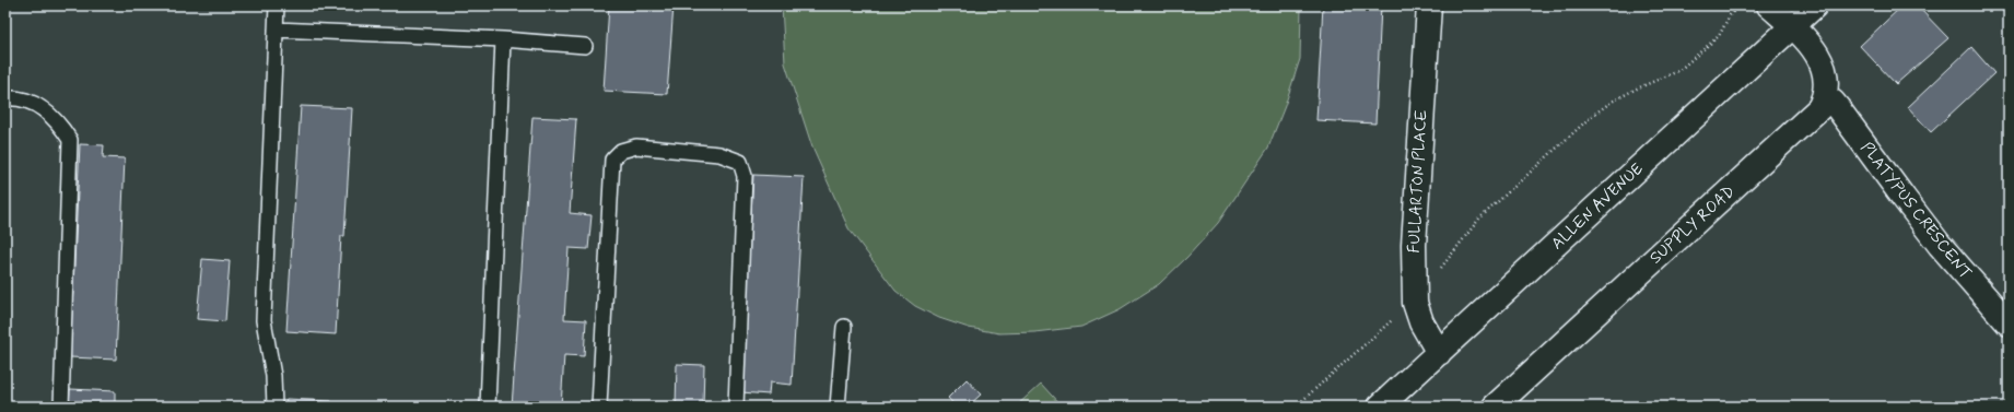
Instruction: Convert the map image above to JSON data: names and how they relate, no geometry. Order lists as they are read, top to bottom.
{
  "streets": {
    "street": [
      "FULLARTON PLACE",
      "ALLEN AVENUE",
      "PLATYPUS CRESCENT",
      "SUPPLY ROAD"
    ]
  },
  "crossings": [
    ["FULLARTON PLACE", "ALLEN AVENUE"],
    ["PLATYPUS CRESCENT", "SUPPLY ROAD"]
  ]
}
